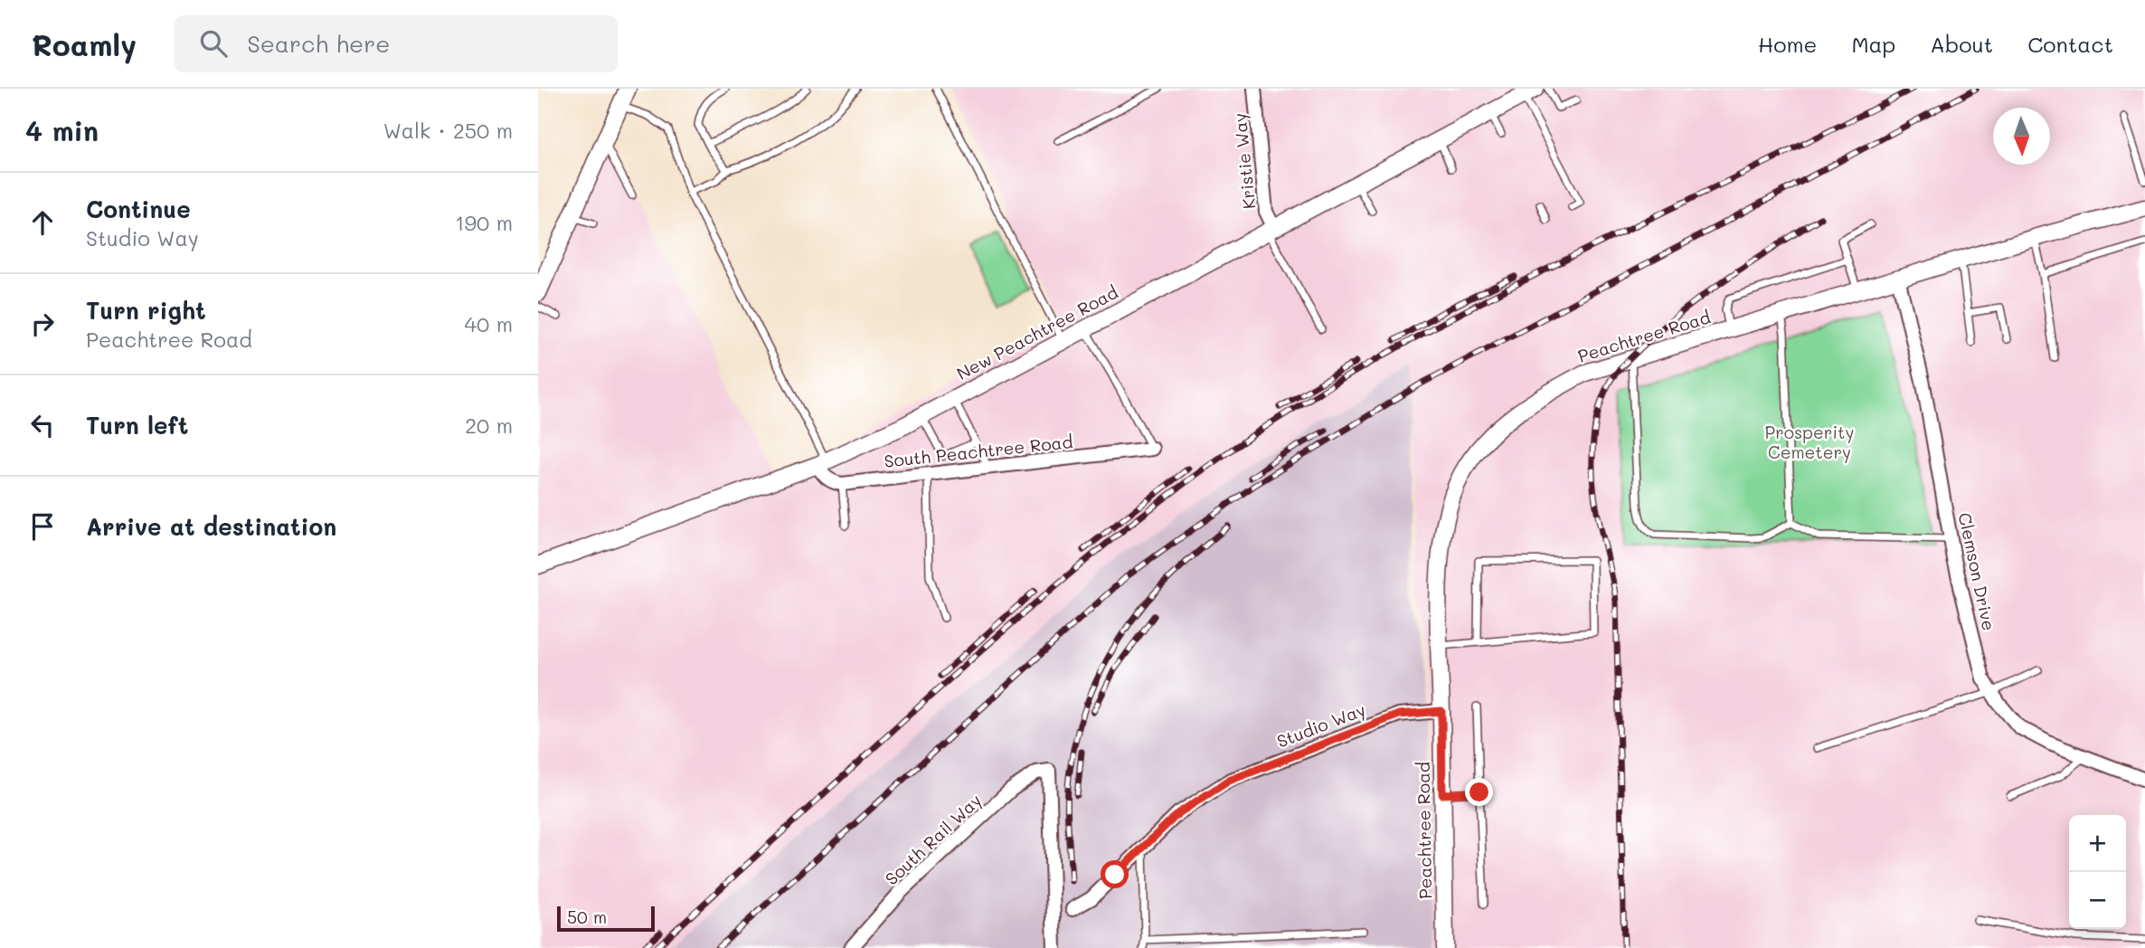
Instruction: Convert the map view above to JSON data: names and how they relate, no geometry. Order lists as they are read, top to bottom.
{
  "streets": {
    "street": [
      "Kristie Way",
      "New Peachtree Road",
      "Peachtree Road",
      "South Peachtree Road",
      "Clemson Drive",
      "Studio Way",
      "South Rail Way"
    ]
  },
  "crossings": [
    ["Kristie Way", "New Peachtree Road"],
    ["Peachtree Road", "Clemson Drive"],
    ["Peachtree Road", "Studio Way"]
  ],
  "parks": ["Prosperity Cemetery"],
  "scale_bar": "50 m",
  "north": "bottom",
  "page": {
    "header": "Roamly",
    "search": "Search here",
    "nav": [
      "Home",
      "Map",
      "About",
      "Contact"
    ],
    "heading": ["4 min", "Walk · 250 m"],
    "list": [
      ["Continue", "Studio Way", "190 m"],
      ["Turn right", "Peachtree Road", "40 m"],
      ["Turn left", "20 m"],
      "Arrive at destination"
    ],
    "map_buttons": ["+", "−"],
    "scale": "50 m"
  }
}
